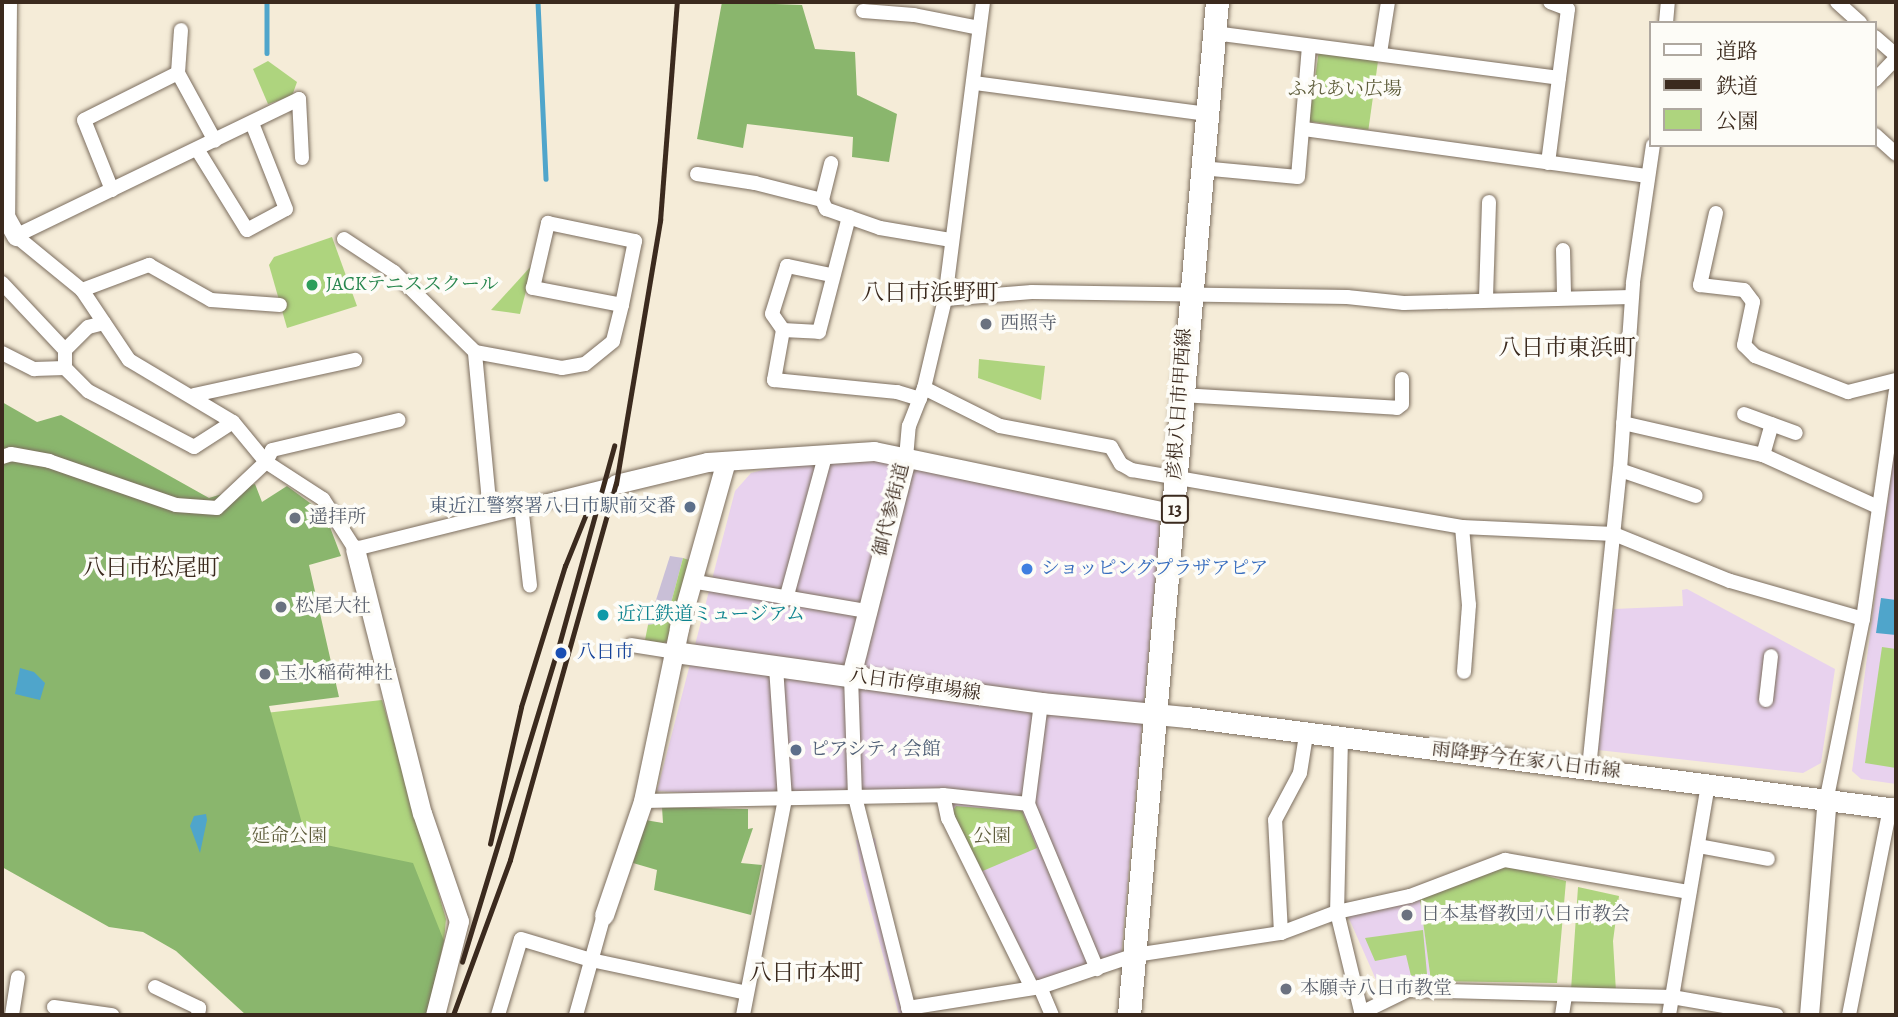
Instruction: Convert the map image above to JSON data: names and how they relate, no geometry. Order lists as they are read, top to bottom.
{
  "streets": {
    "main road": [
      "彦根八日市甲西線",
      "13",
      "八日市停車場線",
      "雨降野今在家八日市線"
    ],
    "street": ["御代参街道"]
  },
  "crossings": [
    ["彦根八日市甲西線", "八日市停車場線"],
    ["彦根八日市甲西線", "雨降野今在家八日市線"],
    ["御代参街道", "八日市停車場線"],
    ["八日市停車場線", "雨降野今在家八日市線"]
  ],
  "districts": [
    "八日市浜野町",
    "八日市東浜町",
    "八日市松尾町",
    "八日市本町"
  ],
  "parks": ["ふれあい広場", "延命公園", "公園"],
  "places": [
    "JACKテニススクール",
    "西照寺",
    "東近江警察署八日市駅前交番",
    "遥拝所",
    "ショッピングプラザアピア",
    "松尾大社",
    "近江鉄道ミュージアム",
    "八日市",
    "玉水稲荷神社",
    "ピアシティ会館",
    "日本基督教団八日市教会",
    "本願寺八日市教堂"
  ],
  "legend": ["道路", "鉄道", "公園"]
}
